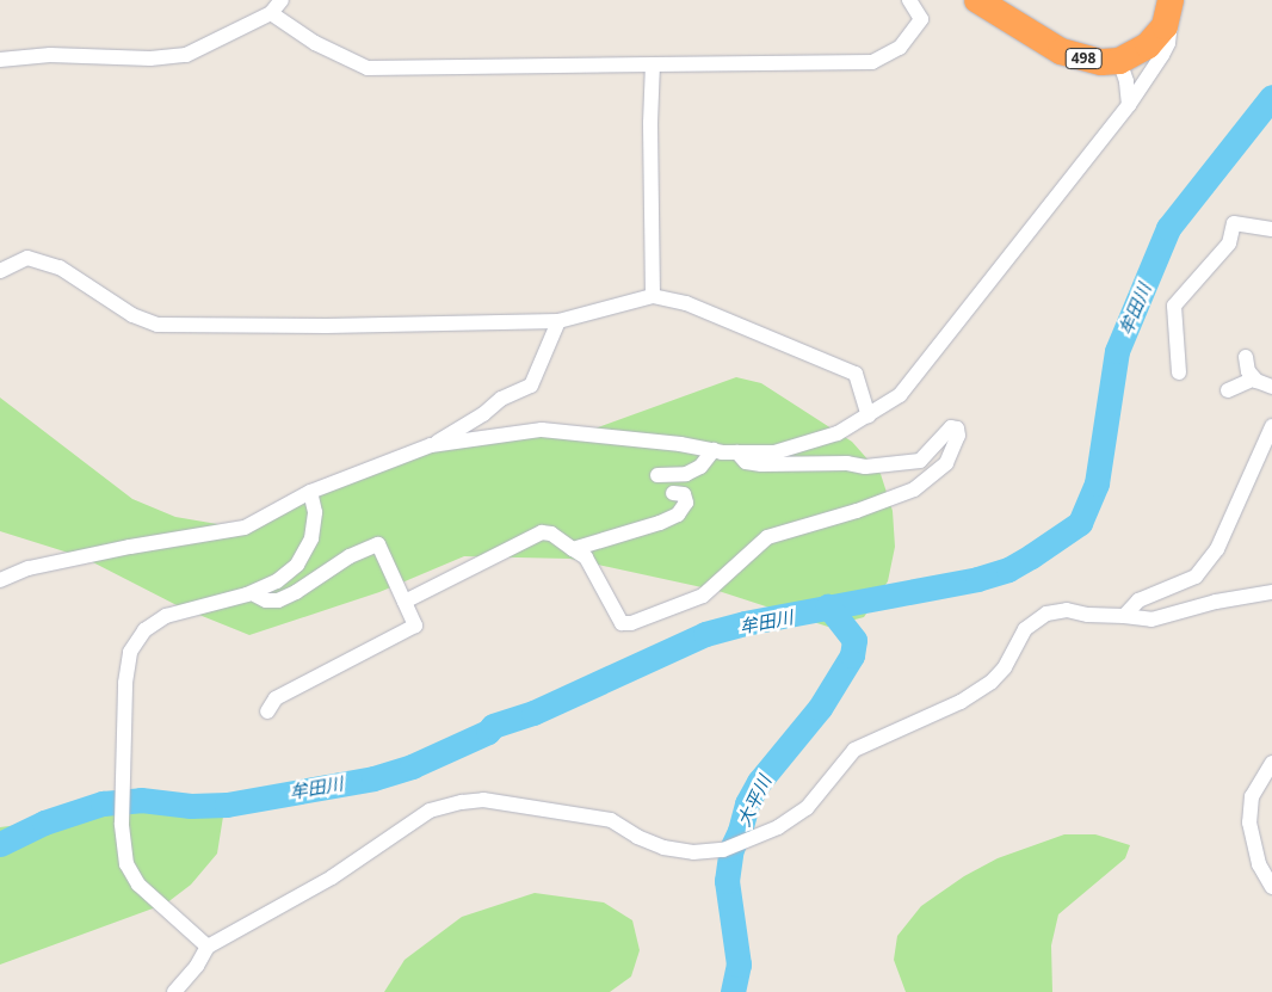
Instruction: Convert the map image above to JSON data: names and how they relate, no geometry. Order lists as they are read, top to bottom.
{
  "streets": {
    "highway": ["498"]
  },
  "water": ["牟田川", "大平川"]
}
